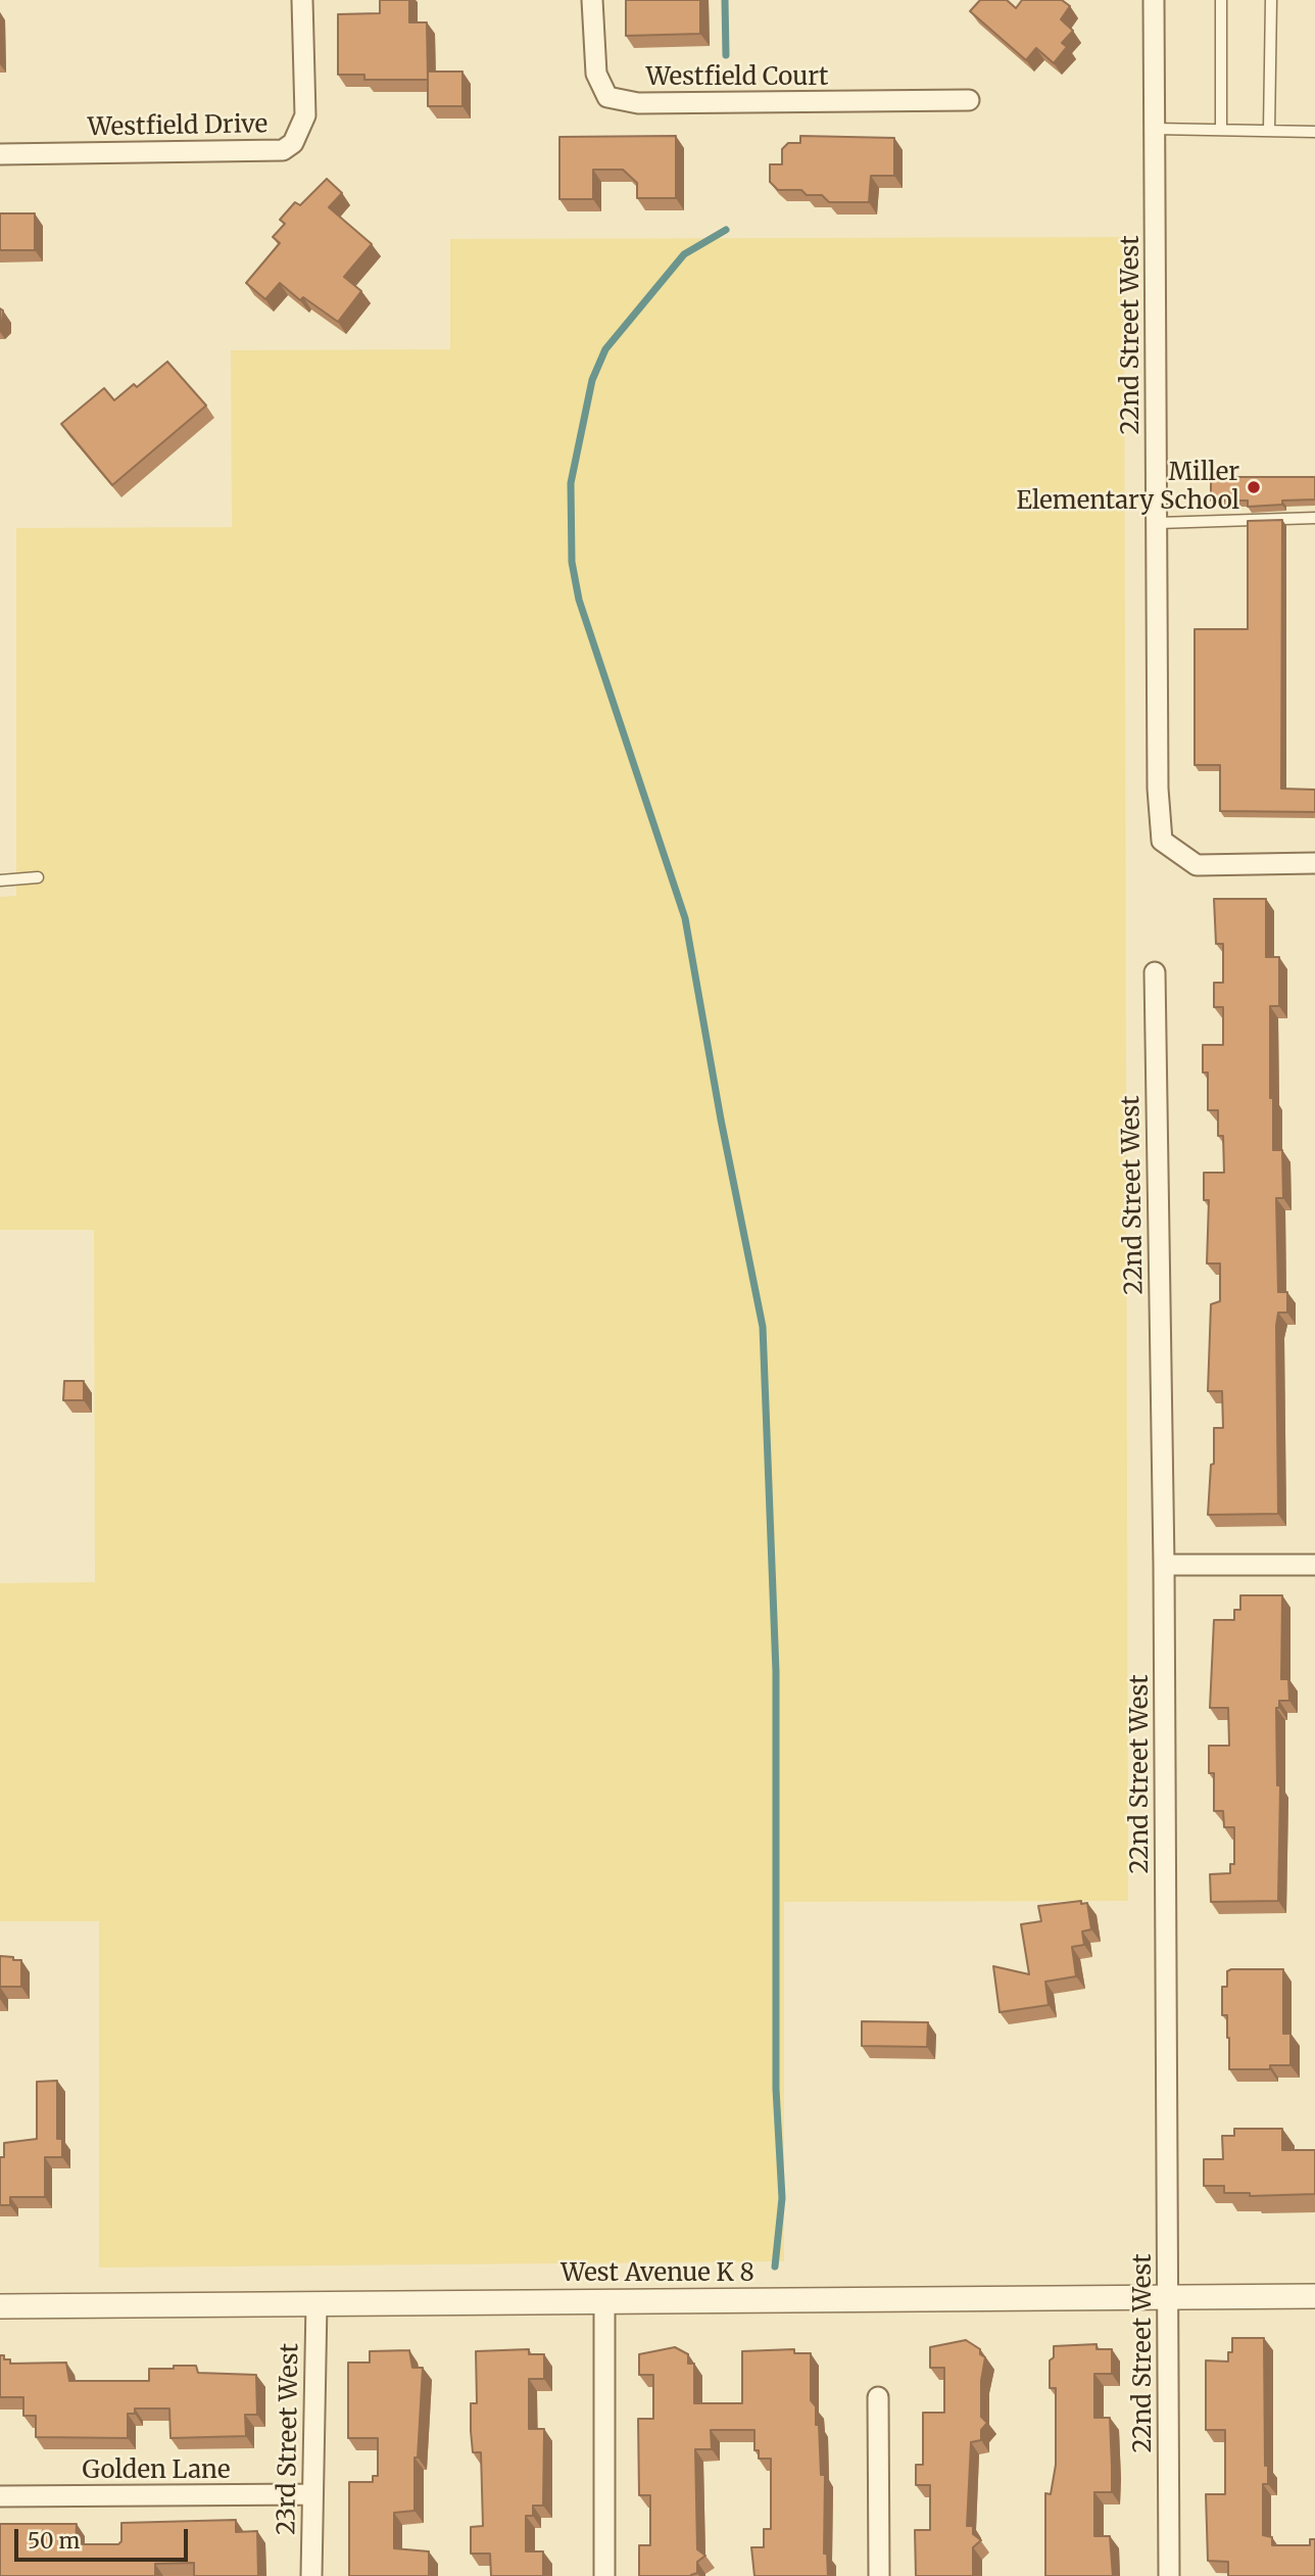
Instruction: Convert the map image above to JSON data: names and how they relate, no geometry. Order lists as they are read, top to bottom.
{
  "streets": {
    "street": [
      "Westfield Court",
      "Westfield Drive",
      "22nd Street West",
      "West Avenue K 8",
      "23rd Street West",
      "Golden Lane"
    ]
  },
  "crossings": [
    ["22nd Street West", "West Avenue K 8"],
    ["West Avenue K 8", "23rd Street West"],
    ["23rd Street West", "Golden Lane"]
  ],
  "places": ["Miller Elementary School"],
  "scale_bar": "50 m"
}
